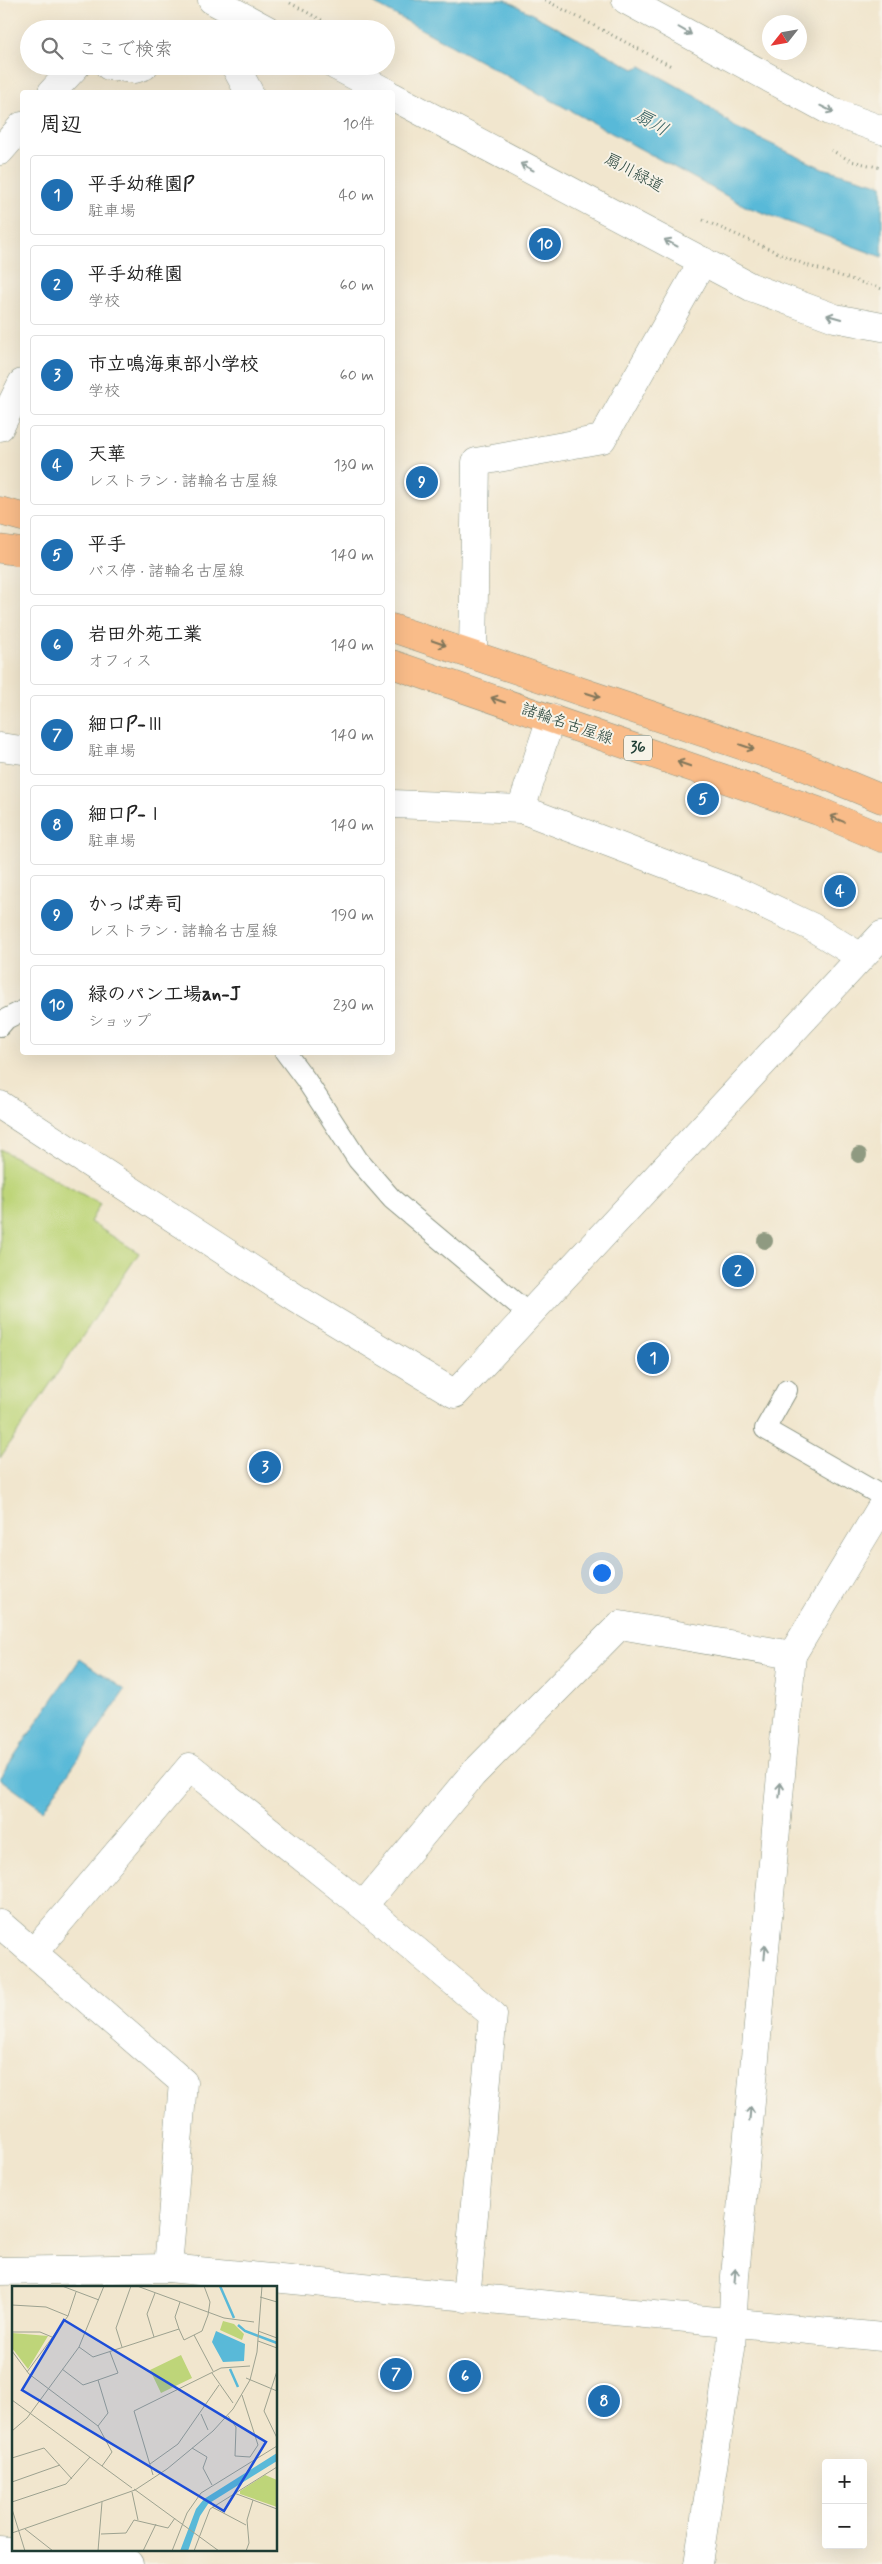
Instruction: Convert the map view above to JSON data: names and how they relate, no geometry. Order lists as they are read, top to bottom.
{
  "streets": {
    "main road": ["諸輪名古屋線", "36"]
  },
  "water": ["扇川"],
  "north": "bottom left",
  "page": {
    "search": "ここで検索",
    "heading": ["周辺", "10件"],
    "list": [
      {
        "mark": "1",
        "name": "平手幼稚園P",
        "note": "駐車場",
        "value": "40 m"
      },
      {
        "mark": "2",
        "name": "平手幼稚園",
        "note": "学校",
        "value": "60 m"
      },
      {
        "mark": "3",
        "name": "市立鳴海東部小学校",
        "note": "学校",
        "value": "60 m"
      },
      {
        "mark": "4",
        "name": "天華",
        "note": "レストラン · 諸輪名古屋線",
        "value": "130 m"
      },
      {
        "mark": "5",
        "name": "平手",
        "note": "バス停 · 諸輪名古屋線",
        "value": "140 m"
      },
      {
        "mark": "6",
        "name": "岩田外苑工業",
        "note": "オフィス",
        "value": "140 m"
      },
      {
        "mark": "7",
        "name": "細口P-Ⅲ",
        "note": "駐車場",
        "value": "140 m"
      },
      {
        "mark": "8",
        "name": "細口P-Ⅰ",
        "note": "駐車場",
        "value": "140 m"
      },
      {
        "mark": "9",
        "name": "かっぱ寿司",
        "note": "レストラン · 諸輪名古屋線",
        "value": "190 m"
      },
      {
        "mark": "10",
        "name": "緑のパン工場an-J",
        "note": "ショップ",
        "value": "230 m"
      }
    ],
    "pins": [
      "10",
      "9",
      "5",
      "4",
      "2",
      "1",
      "3",
      "7",
      "6",
      "8"
    ],
    "map_buttons": ["+", "−"]
  }
}
